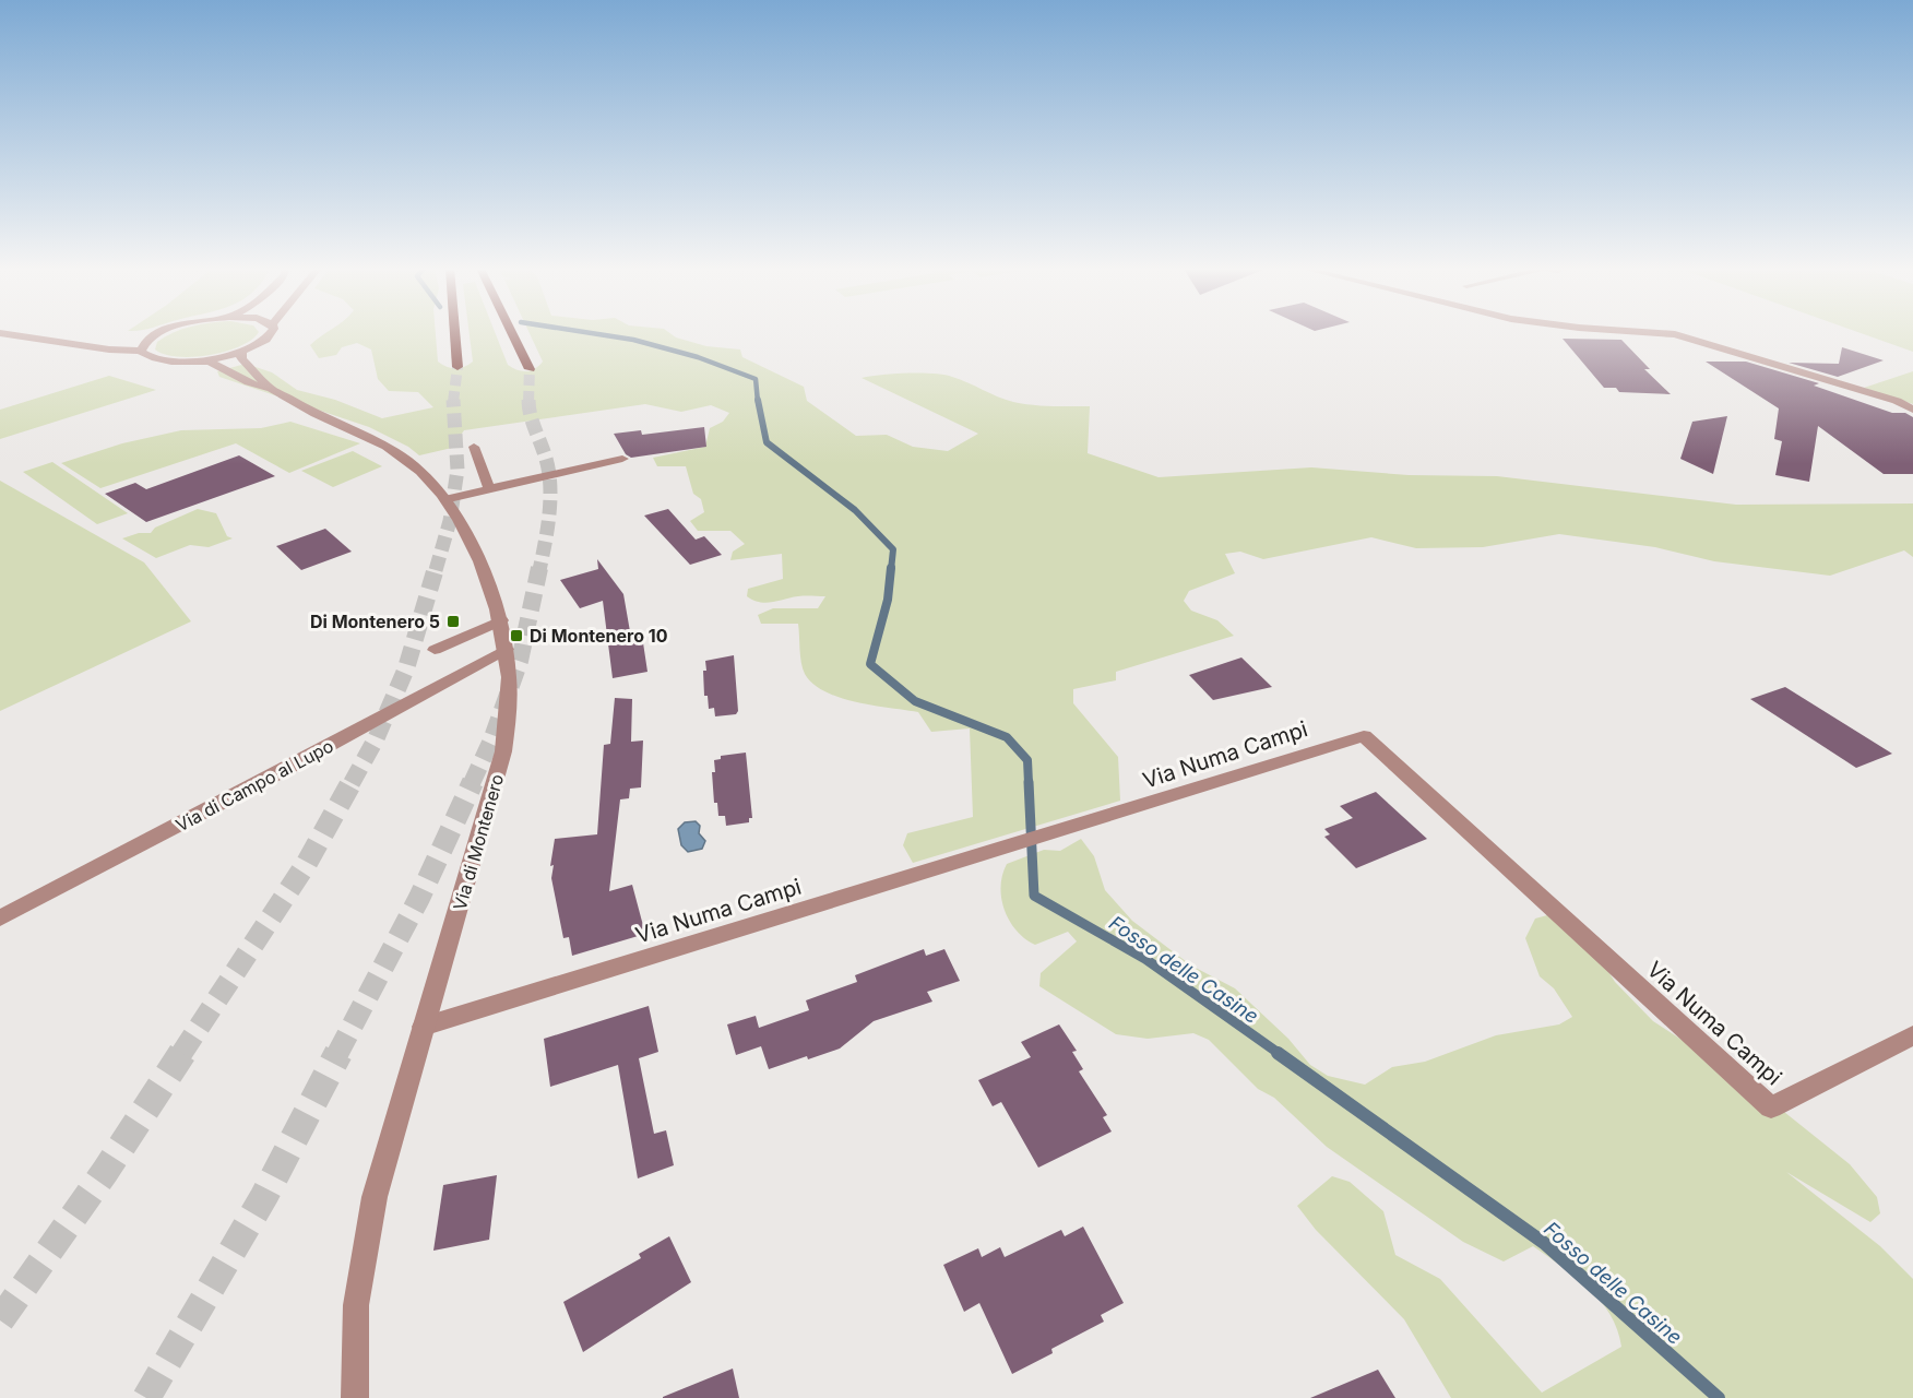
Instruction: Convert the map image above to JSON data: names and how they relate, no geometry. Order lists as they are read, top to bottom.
{
  "streets": {
    "street": ["Via Numa Campi", "Via di Campo al Lupo", "Via di Montenero"]
  },
  "crossings": [
    ["Via Numa Campi", "Via di Montenero"],
    ["Via di Campo al Lupo", "Via di Montenero"]
  ],
  "water": ["Fosso delle Casine"],
  "places": {
    "transit": ["Di Montenero 5", "Di Montenero 10"]
  }
}
